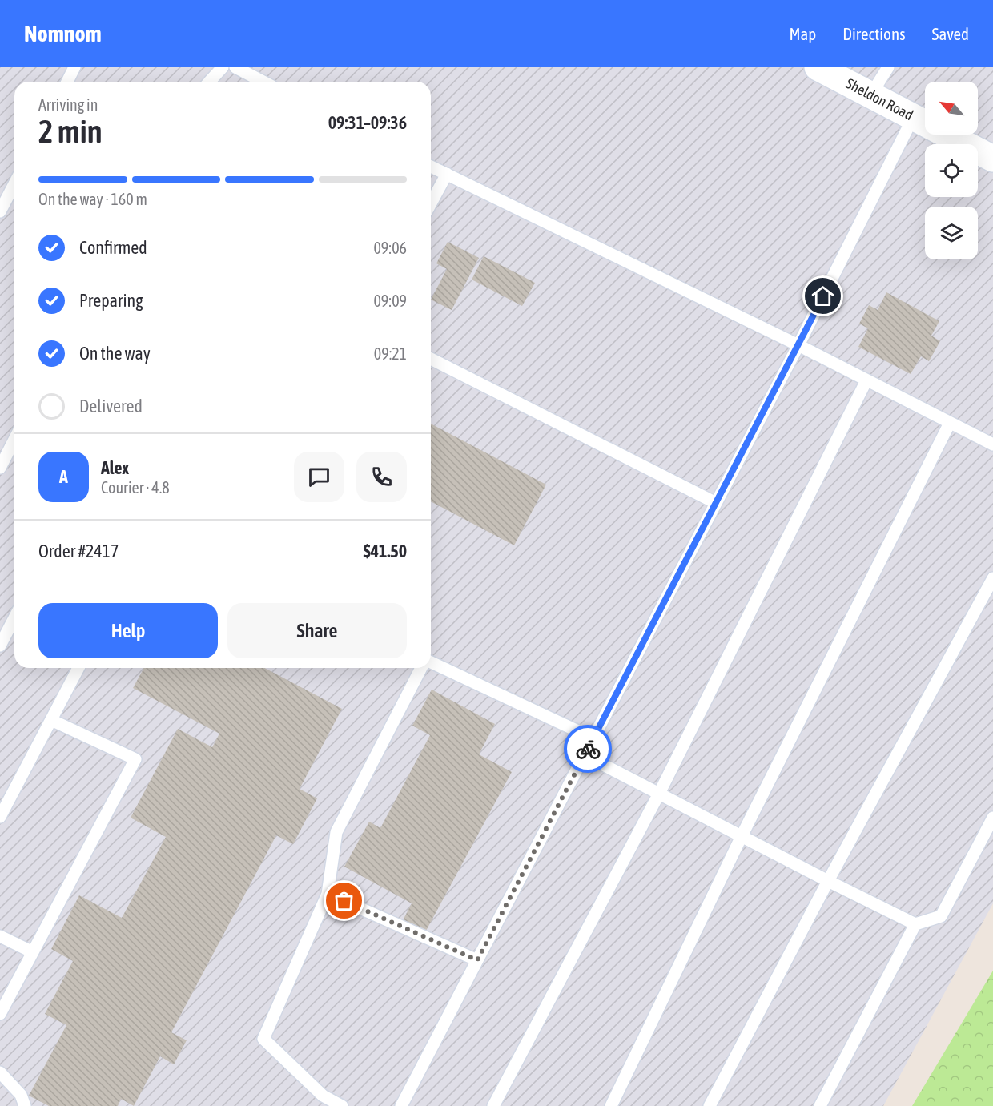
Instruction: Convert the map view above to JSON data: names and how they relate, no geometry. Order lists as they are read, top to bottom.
{
  "streets": {
    "main road": ["Sheldon Road"]
  },
  "north": "top left",
  "page": {
    "header": "Nomnom",
    "nav": ["Map", "Directions", "Saved"],
    "heading": ["2 min", "Arriving in", "09:31–09:36"],
    "panel": [
      "Alex",
      "Courier · 4.8",
      "Order #2417",
      "$41.50"
    ],
    "bar": "On the way · 160 m",
    "list": [
      ["Confirmed", "09:06"],
      ["Preparing", "09:09"],
      ["On the way", "09:21"],
      "Delivered"
    ],
    "round": "A",
    "buttons": ["Help", "Share"]
  }
}
